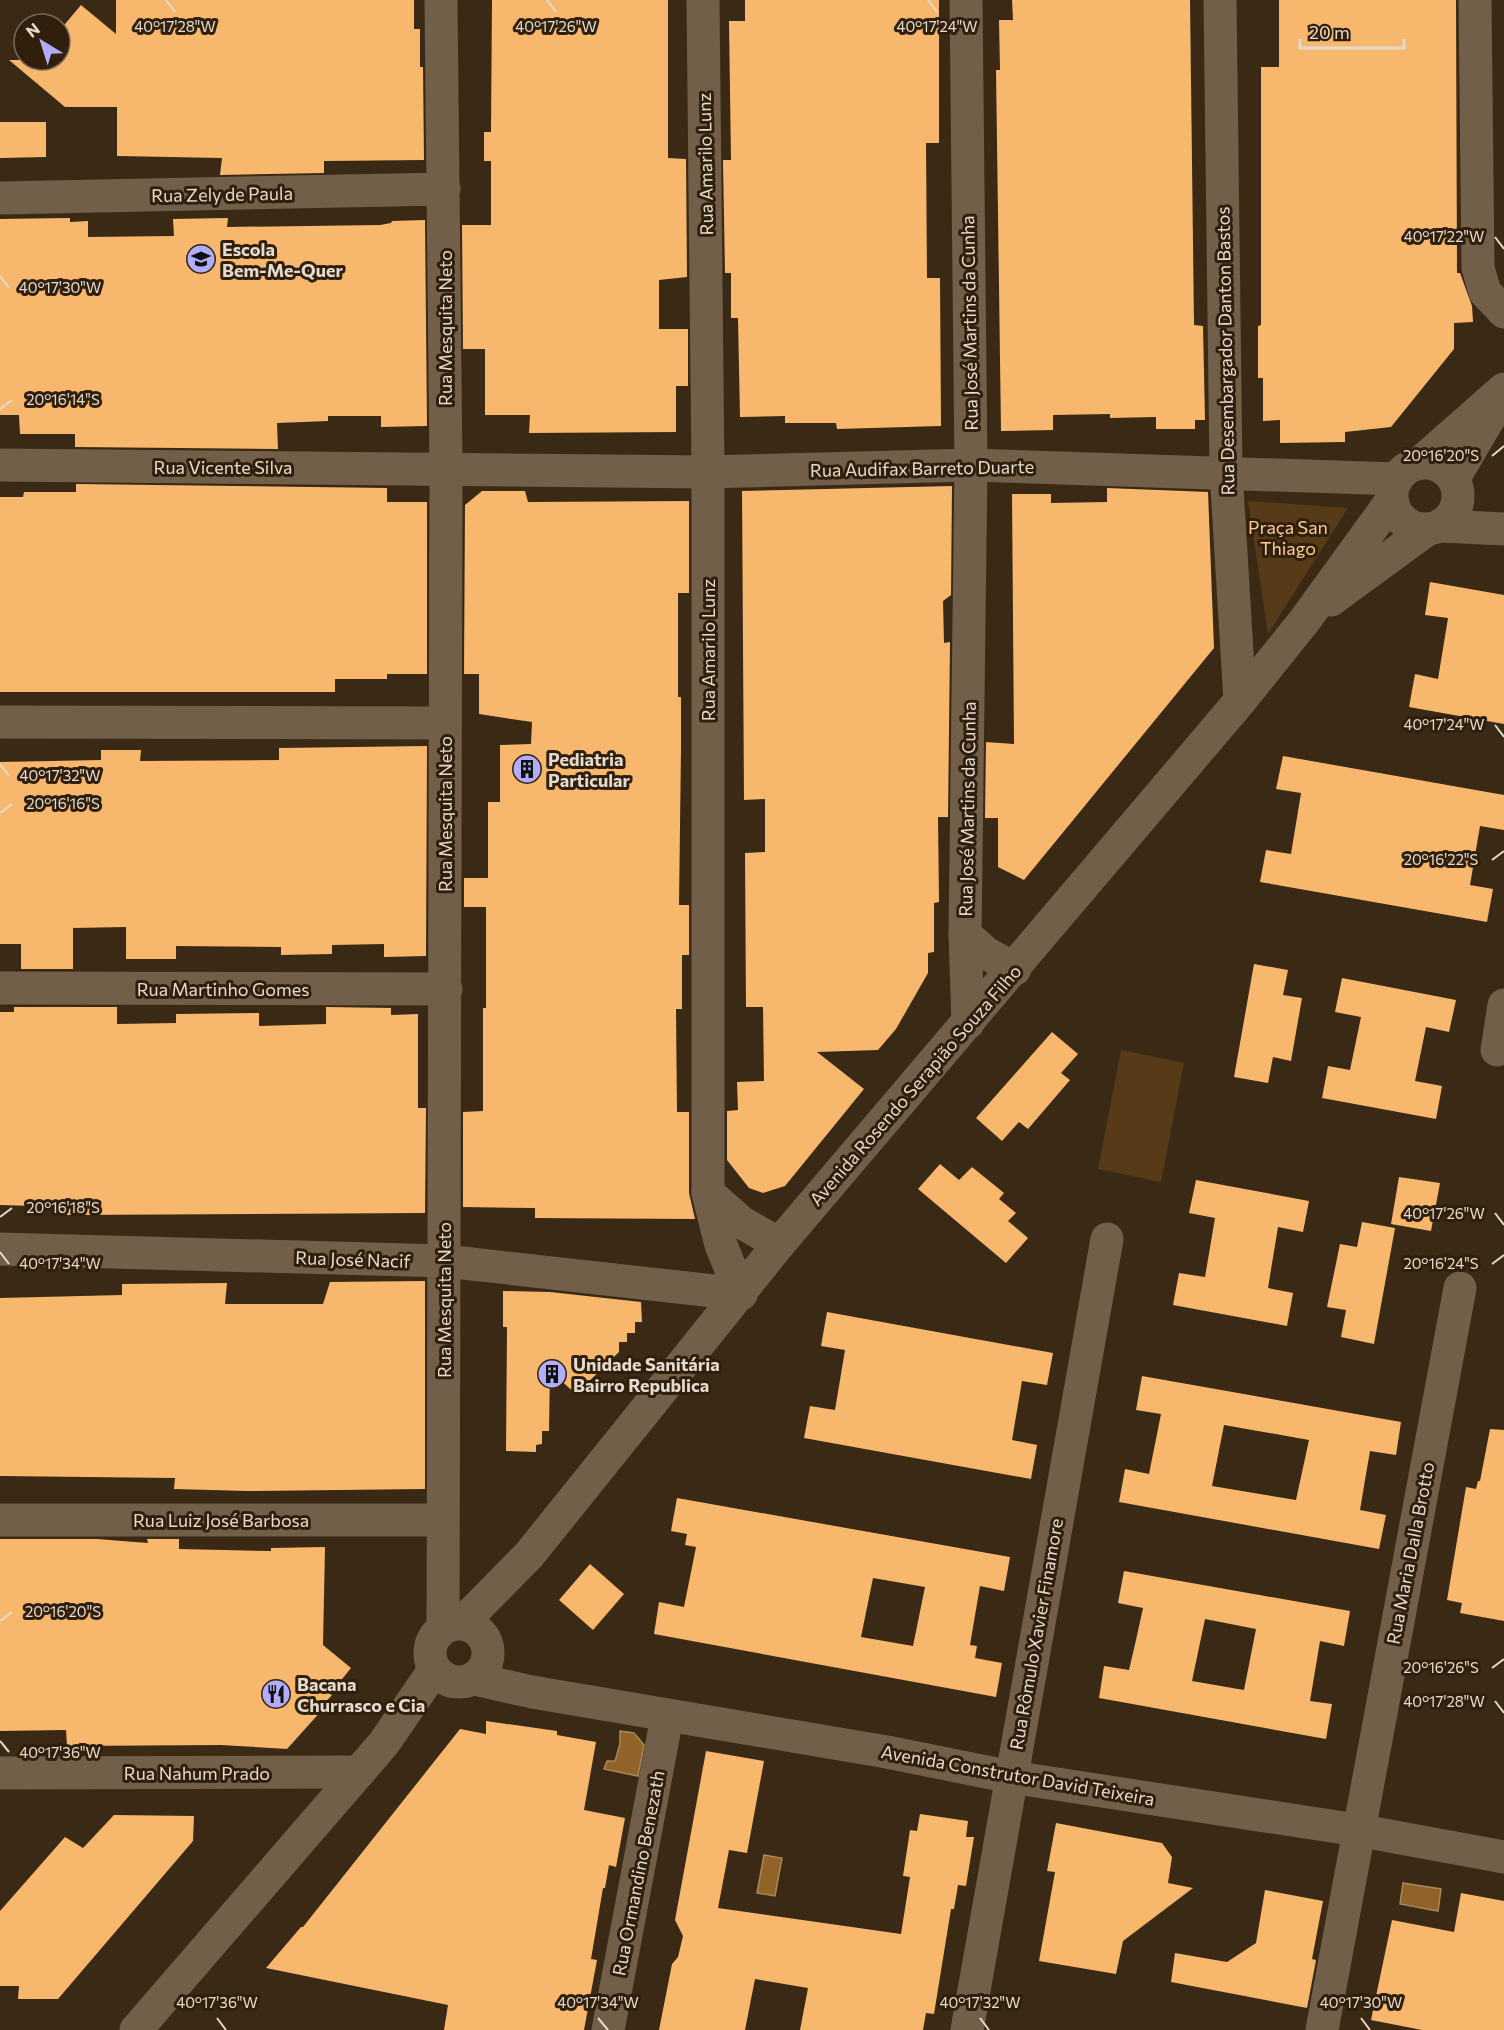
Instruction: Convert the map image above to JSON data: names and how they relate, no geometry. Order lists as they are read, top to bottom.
{
  "streets": {
    "street": [
      "Rua Amarilo Lunz",
      "Rua Zely de Paula",
      "Rua José Martins da Cunha",
      "Rua Mesquita Neto",
      "Rua Desembargador Danton Bastos",
      "Rua Vicente Silva",
      "Rua Audifax Barreto Duarte",
      "Rua Martinho Gomes",
      "Avenida Rosendo Serapião Souza Filho",
      "Rua José Nacif",
      "Rua Luiz José Barbosa",
      "Rua Maria Dalla Brotto",
      "Rua Rômulo Xavier Finamore",
      "Rua Nahum Prado",
      "Avenida Construtor David Teixeira",
      "Rua Ormandino Benezath"
    ]
  },
  "crossings": [
    ["Rua Amarilo Lunz", "Rua Audifax Barreto Duarte"],
    ["Rua Amarilo Lunz", "Avenida Rosendo Serapião Souza Filho"],
    ["Rua Amarilo Lunz", "Rua José Nacif"],
    ["Rua Zely de Paula", "Rua Mesquita Neto"],
    ["Rua José Martins da Cunha", "Rua Audifax Barreto Duarte"],
    ["Rua José Martins da Cunha", "Avenida Rosendo Serapião Souza Filho"],
    ["Rua Mesquita Neto", "Rua Vicente Silva"],
    ["Rua Mesquita Neto", "Rua Audifax Barreto Duarte"],
    ["Rua Mesquita Neto", "Rua Martinho Gomes"],
    ["Rua Mesquita Neto", "Avenida Rosendo Serapião Souza Filho"],
    ["Rua Mesquita Neto", "Rua José Nacif"],
    ["Rua Mesquita Neto", "Rua Luiz José Barbosa"],
    ["Rua Mesquita Neto", "Avenida Construtor David Teixeira"],
    ["Rua Desembargador Danton Bastos", "Rua Audifax Barreto Duarte"],
    ["Rua Desembargador Danton Bastos", "Avenida Rosendo Serapião Souza Filho"],
    ["Rua Vicente Silva", "Rua Audifax Barreto Duarte"],
    ["Rua Audifax Barreto Duarte", "Avenida Rosendo Serapião Souza Filho"],
    ["Avenida Rosendo Serapião Souza Filho", "Rua José Nacif"],
    ["Avenida Rosendo Serapião Souza Filho", "Rua Nahum Prado"],
    ["Avenida Rosendo Serapião Souza Filho", "Avenida Construtor David Teixeira"],
    ["Rua Maria Dalla Brotto", "Avenida Construtor David Teixeira"],
    ["Rua Rômulo Xavier Finamore", "Avenida Construtor David Teixeira"],
    ["Avenida Construtor David Teixeira", "Rua Ormandino Benezath"]
  ],
  "parks": ["Praça San Thiago"],
  "places": {
    "school or university": ["Escola Bem-Me-Quer"],
    "building": ["Pediatria Particular", "Unidade Sanitária Bairro Republica"],
    "restaurant": ["Bacana Churrasco e Cia"]
  },
  "scale_bar": "20 m",
  "north": "top left",
  "coordinates": [
    "40°17'28\"W",
    "40°17'26\"W",
    "40°17'24\"W",
    "40°17'22\"W",
    "40°17'30\"W",
    "20°16'14\"S",
    "20°16'20\"S",
    "40°17'32\"W",
    "20°16'16\"S",
    "20°16'22\"S",
    "20°16'18\"S",
    "20°16'24\"S",
    "40°17'34\"W",
    "20°16'26\"S",
    "40°17'36\"W"
  ]
}
